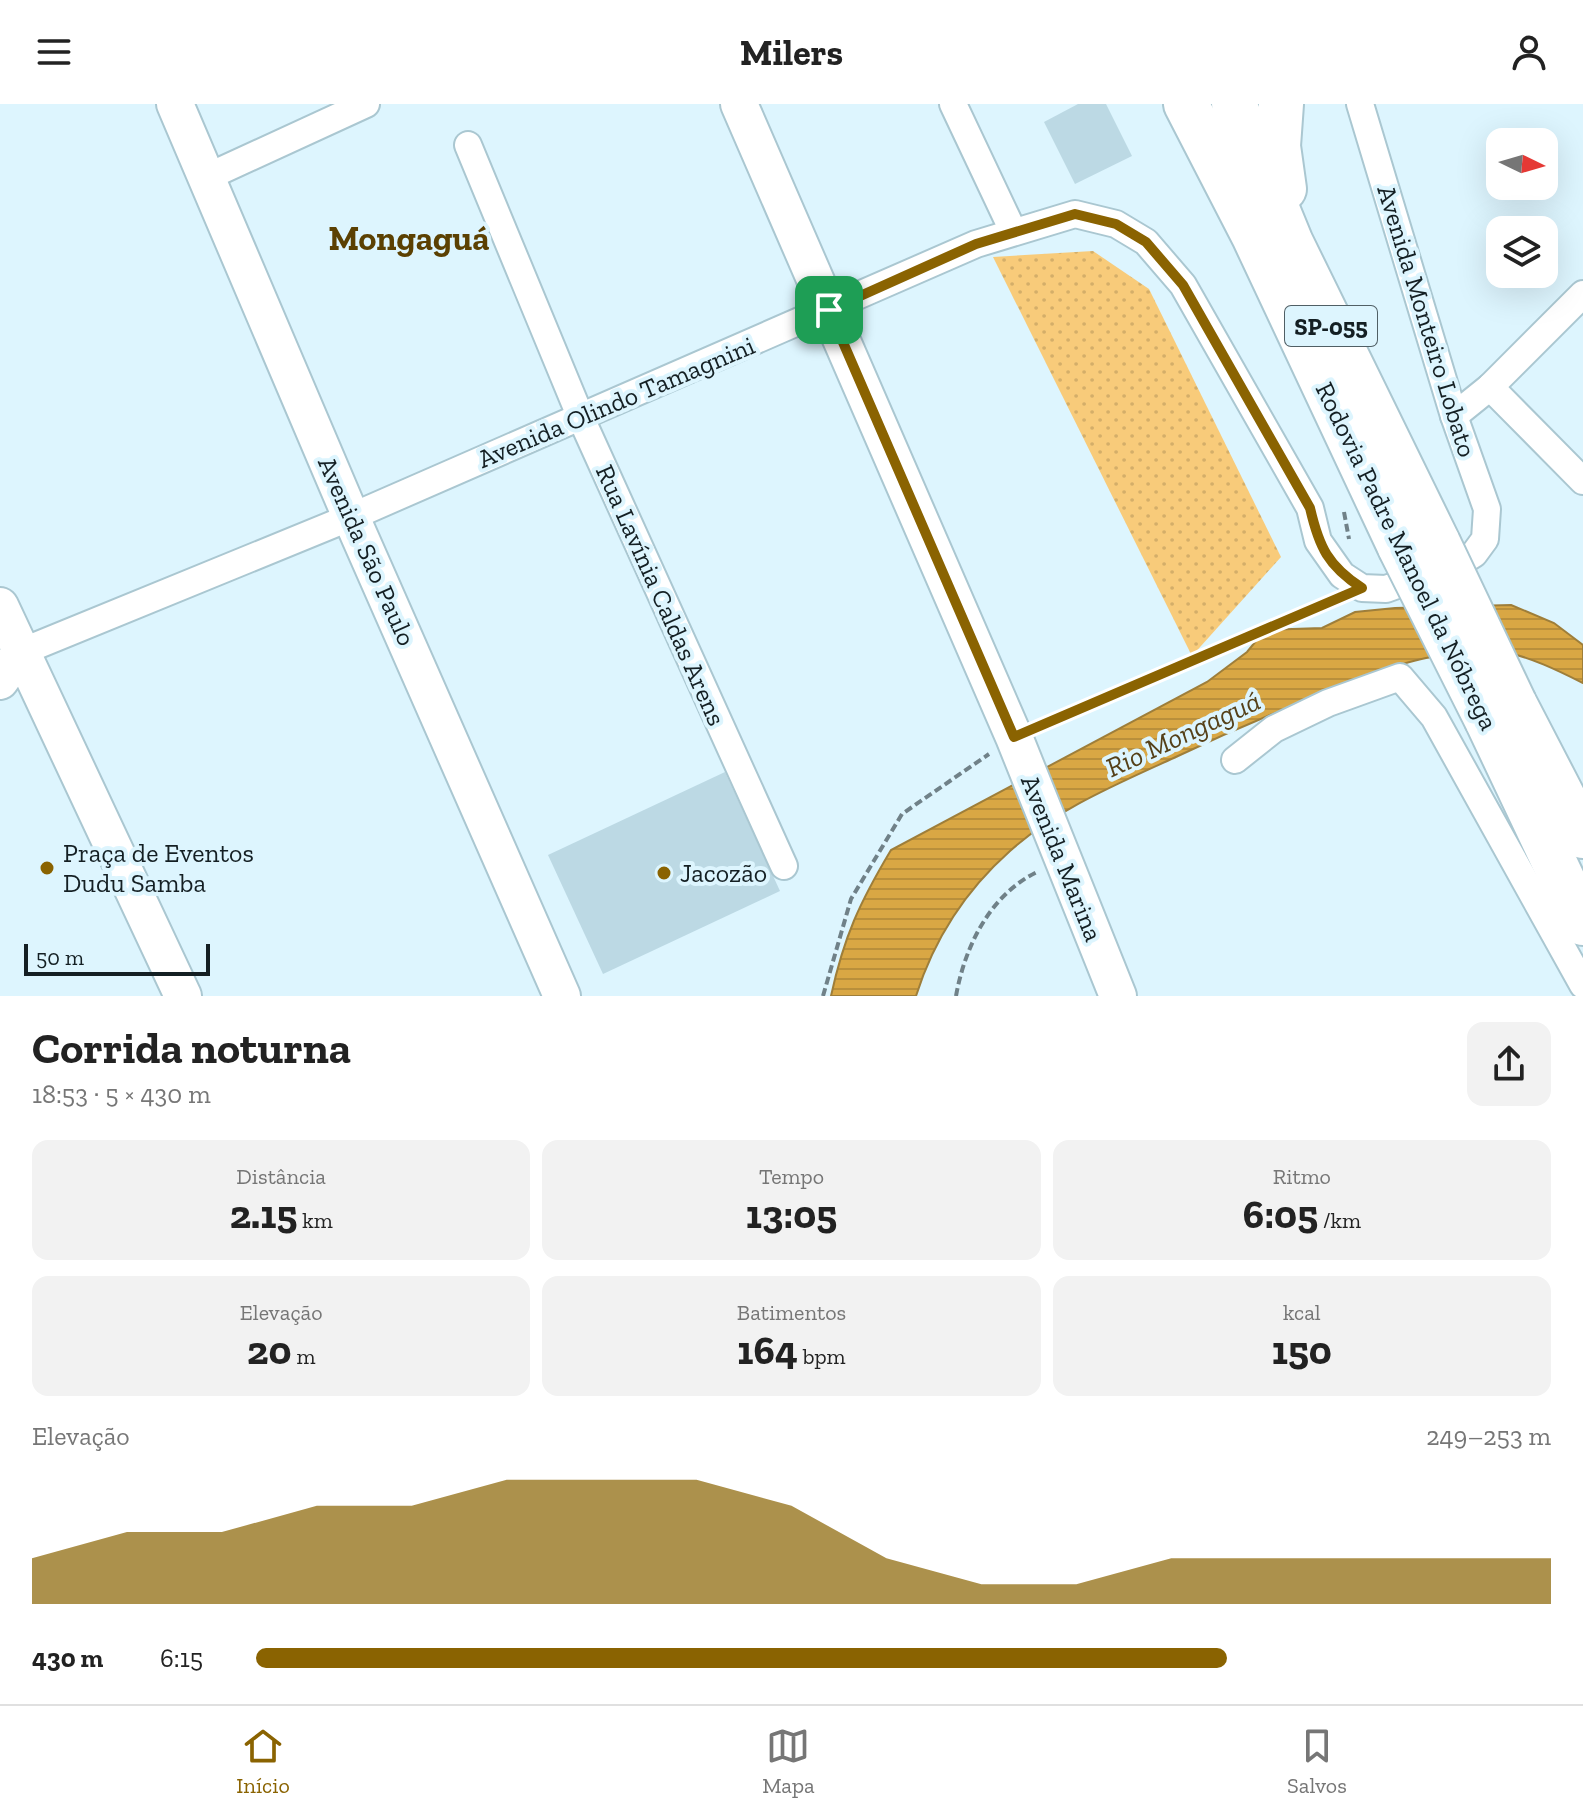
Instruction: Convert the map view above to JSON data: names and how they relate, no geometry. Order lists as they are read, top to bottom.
{
  "streets": {
    "highway": ["SP-055", "Rodovia Padre Manoel da Nóbrega"],
    "street": [
      "Avenida Monteiro Lobato",
      "Avenida Olindo Tamagnini",
      "Avenida São Paulo",
      "Rua Lavínia Caldas Arens",
      "Avenida Marina"
    ]
  },
  "crossings": [
    ["Avenida Monteiro Lobato", "Avenida Olindo Tamagnini"],
    ["Avenida Olindo Tamagnini", "Avenida São Paulo"],
    ["Avenida Olindo Tamagnini", "Rua Lavínia Caldas Arens"],
    ["Avenida Olindo Tamagnini", "Avenida Marina"]
  ],
  "districts": ["Mongaguá"],
  "water": ["Rio Mongaguá"],
  "places": ["Praça de Eventos Dudu Samba", "Jacozão"],
  "scale_bar": "50 m",
  "north": "right",
  "page": {
    "header": "Milers",
    "scale": "50 m",
    "heading": ["Corrida noturna", "18:53 · 5 × 430 m"],
    "stats": [
      ["Distância", "2.15 km"],
      ["Tempo", "13:05"],
      ["Ritmo", "6:05 /km"],
      ["Elevação", "20 m"],
      ["Batimentos", "164 bpm"],
      ["kcal", "150"]
    ],
    "chart": ["Elevação", "249–253 m"],
    "list": [
      {
        "name": "430 m",
        "note": "6:15"
      }
    ],
    "tabs": ["Início", "Mapa", "Salvos"]
  }
}
